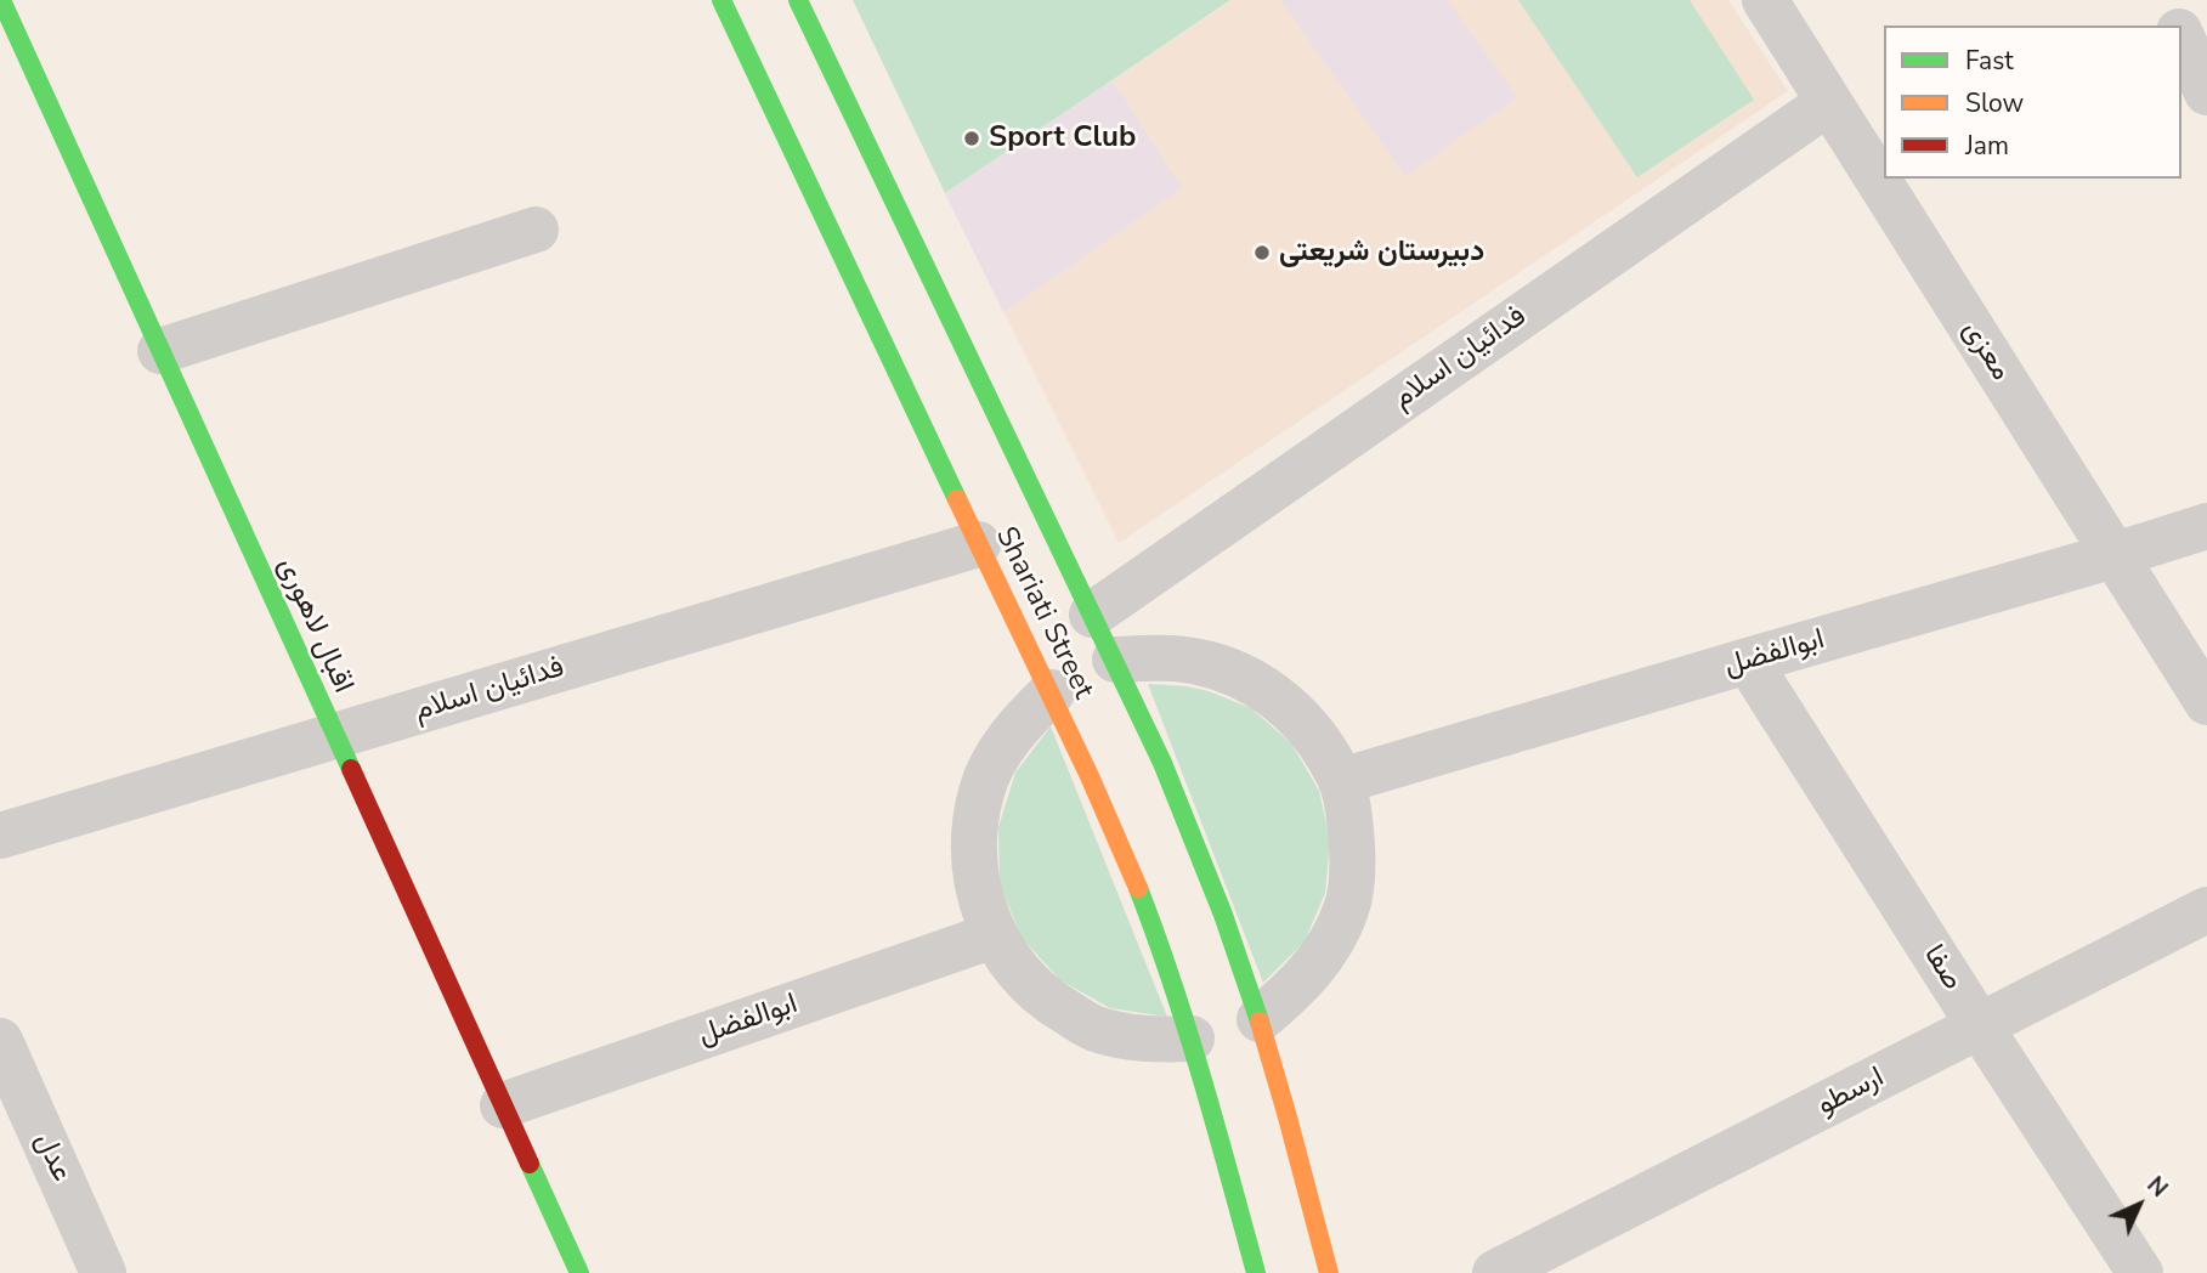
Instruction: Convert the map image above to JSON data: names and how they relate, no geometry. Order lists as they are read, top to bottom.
{
  "streets": {
    "main road": ["Shariati Street", "اقبال لاهوری"],
    "street": [
      "معزی",
      "فدائیان اسلام",
      "ابوالفضل",
      "صفا",
      "ارسطو",
      "عدل"
    ]
  },
  "crossings": [
    ["معزی", "فدائیان اسلام"],
    ["معزی", "ابوالفضل"],
    ["فدائیان اسلام", "Shariati Street"],
    ["فدائیان اسلام", "اقبال لاهوری"],
    ["اقبال لاهوری", "ابوالفضل"],
    ["ابوالفضل", "صفا"],
    ["صفا", "ارسطو"]
  ],
  "places": ["Sport Club", "دبیرستان شریعتی"],
  "legend": ["Fast", "Slow", "Jam"],
  "north": "top right"
}
